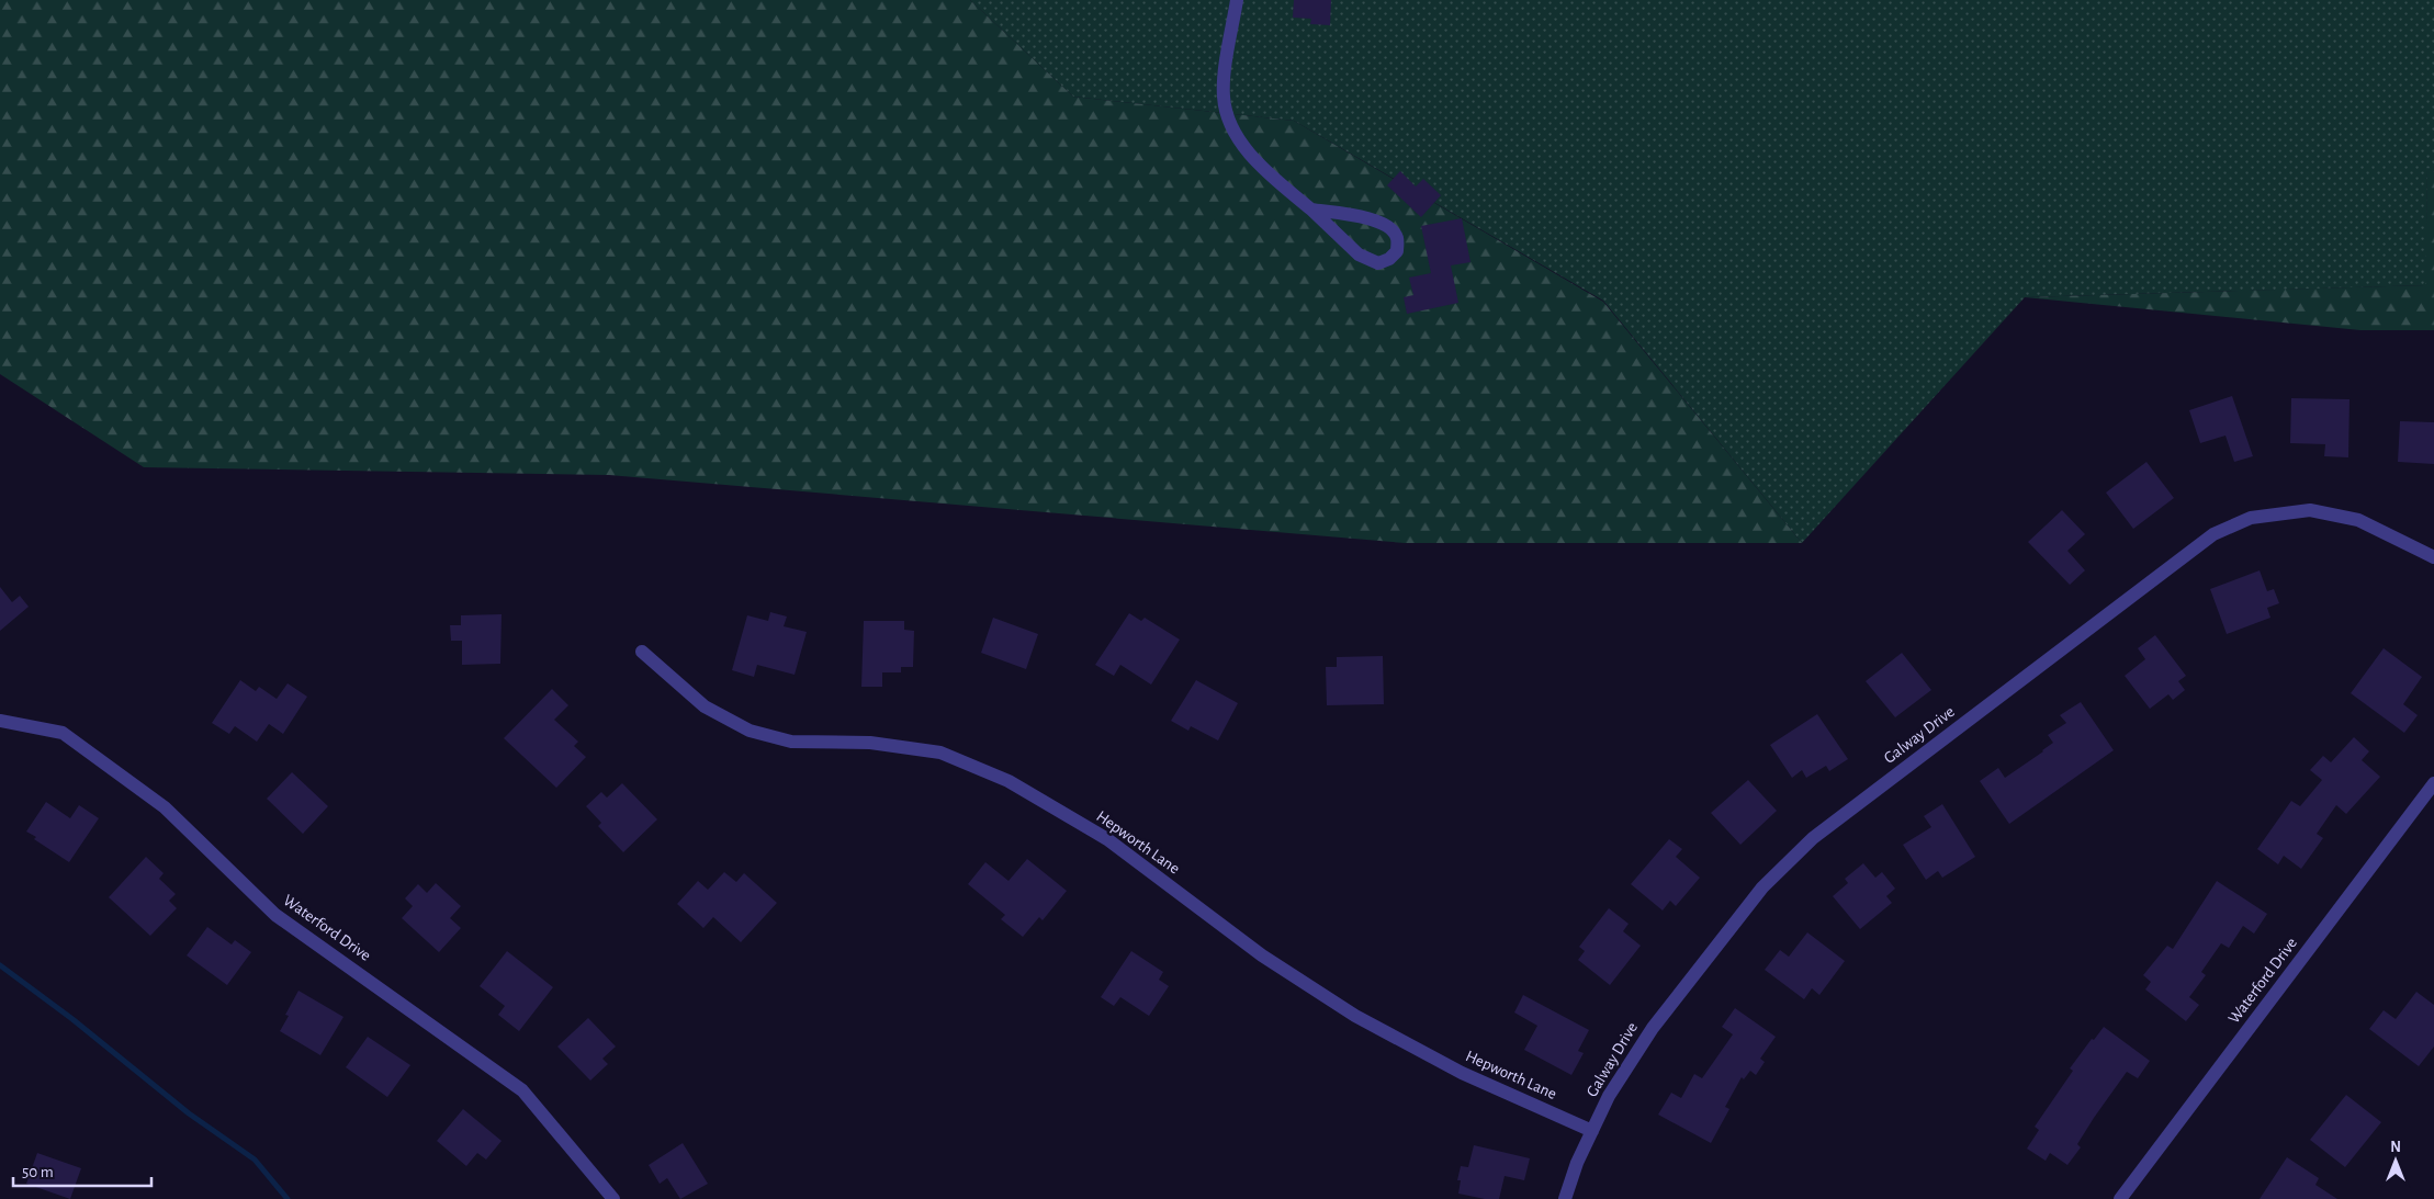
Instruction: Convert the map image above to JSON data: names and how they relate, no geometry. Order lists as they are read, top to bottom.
{
  "streets": {
    "street": ["Galway Drive", "Hepworth Lane", "Waterford Drive"]
  },
  "crossings": [
    ["Galway Drive", "Hepworth Lane"]
  ],
  "scale_bar": "50 m",
  "north": "top"
}
